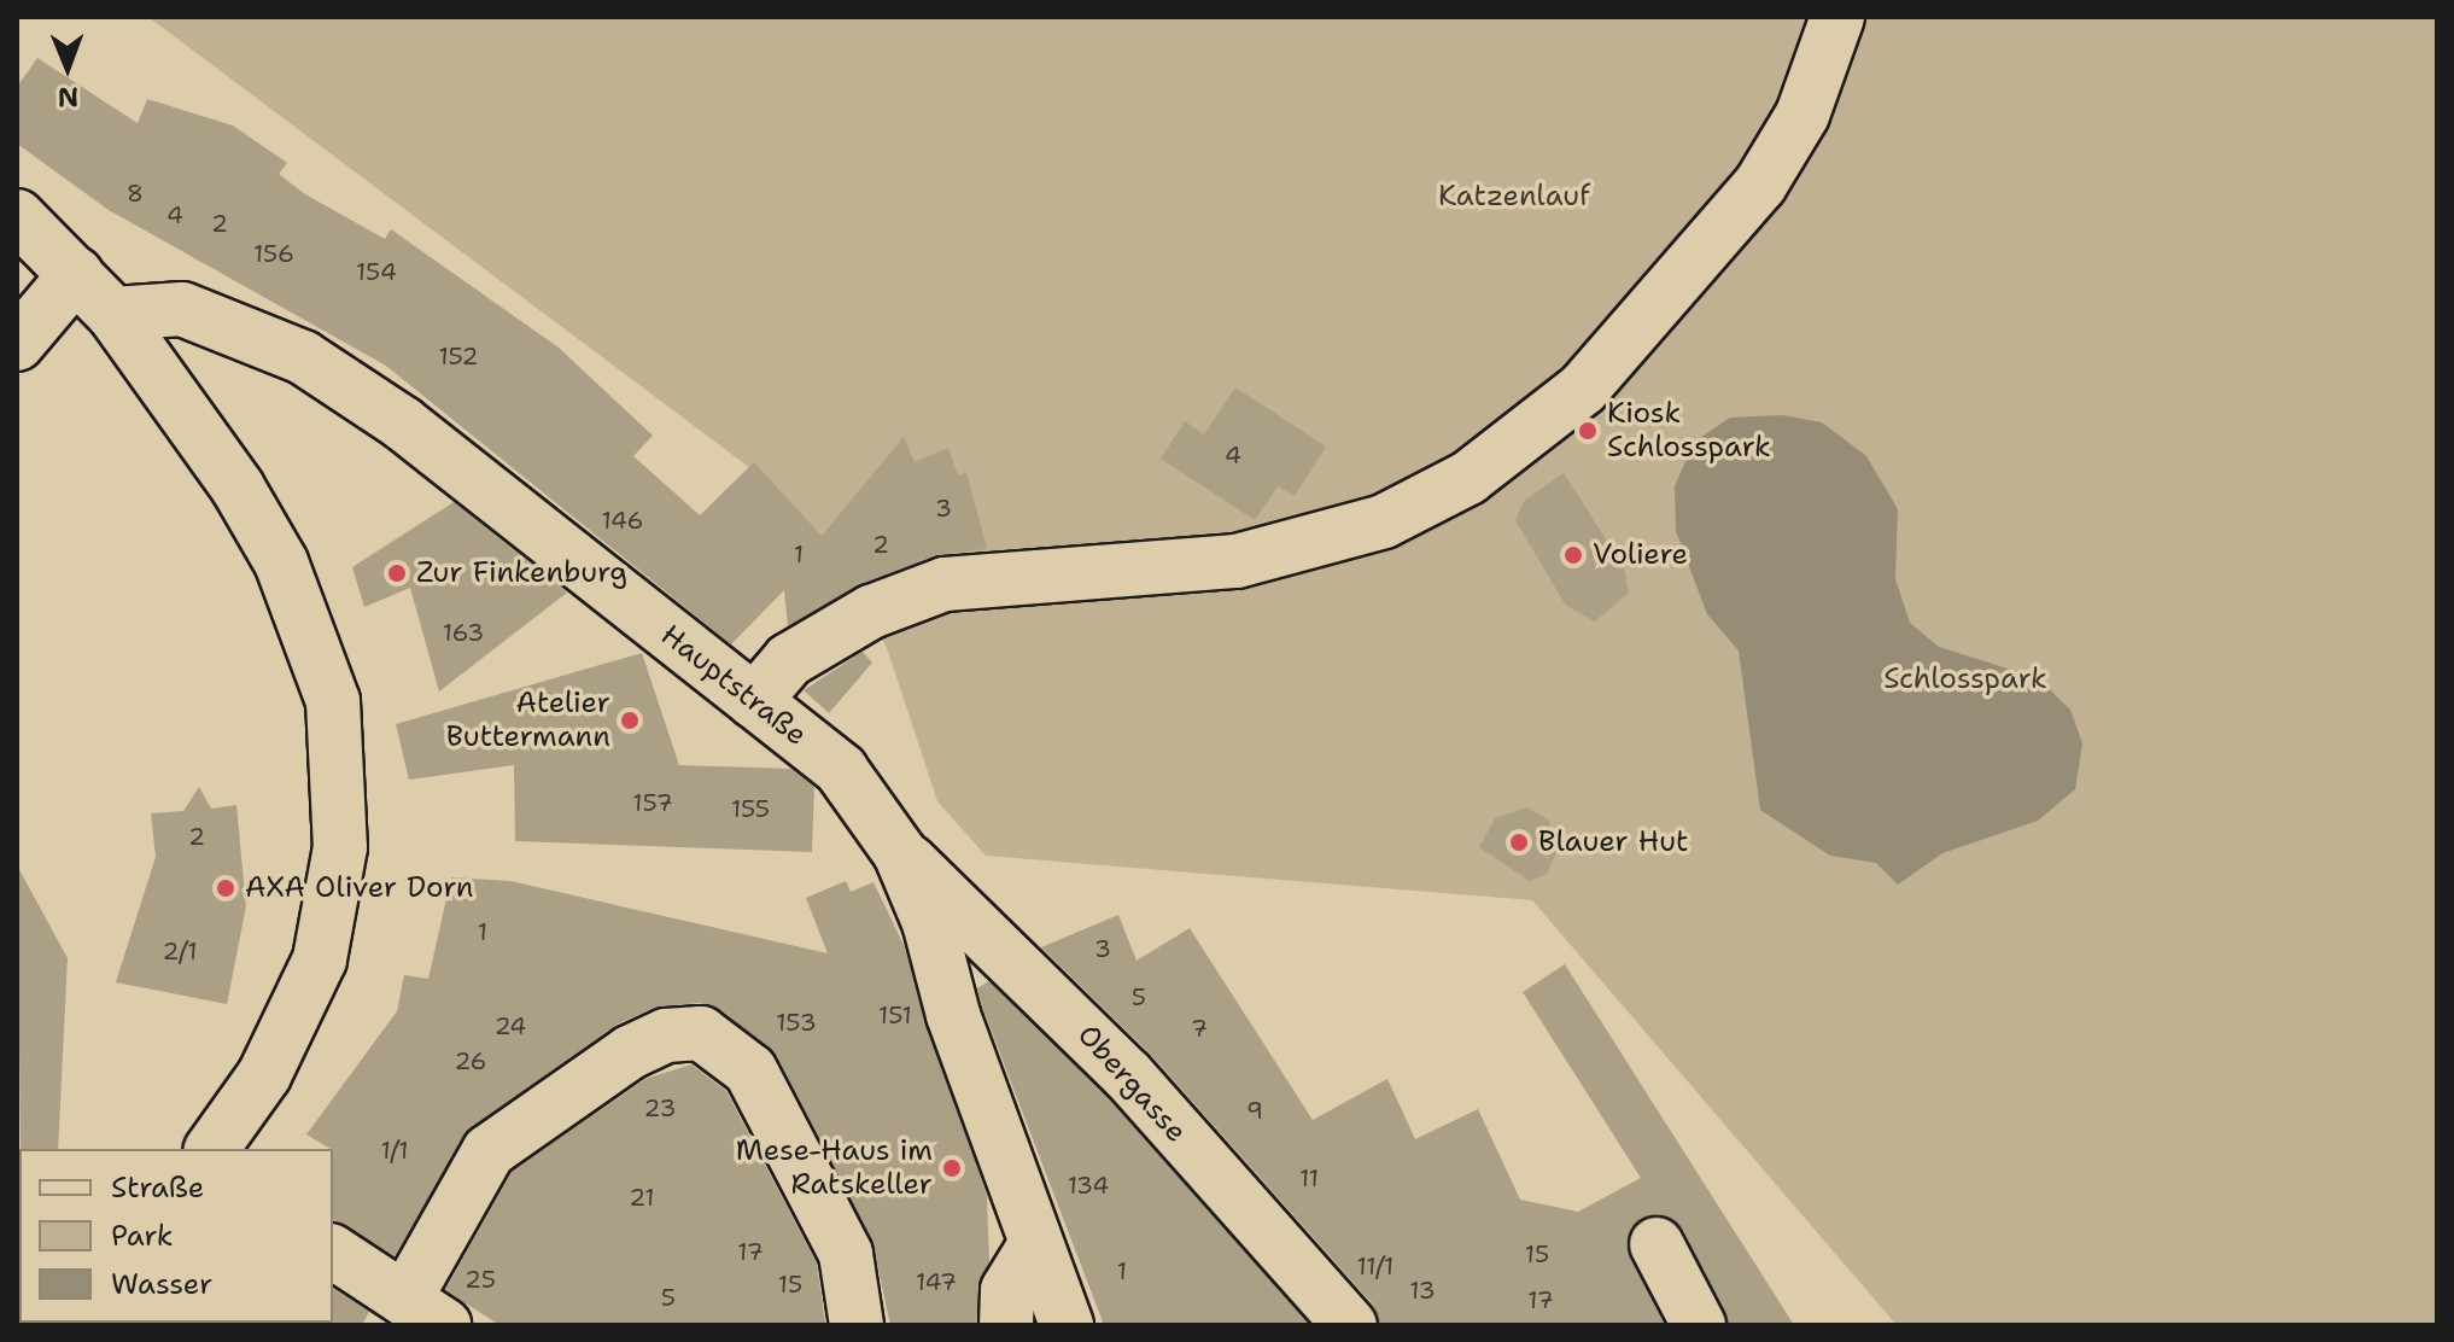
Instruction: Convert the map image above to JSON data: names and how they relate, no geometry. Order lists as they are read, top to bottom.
{
  "streets": {
    "street": ["Hauptstraße", "Obergasse"]
  },
  "crossings": [
    ["Hauptstraße", "Obergasse"]
  ],
  "parks": ["Katzenlauf", "Schlosspark"],
  "places": [
    "Kiosk Schlosspark",
    "Voliere",
    "Zur Finkenburg",
    "Atelier Buttermann",
    "Blauer Hut",
    "AXA Oliver Dorn",
    "Mese-Haus im Ratskeller"
  ],
  "house_numbers": [
    "8",
    "4",
    "2",
    "156",
    "154",
    "152",
    "4",
    "3",
    "146",
    "2",
    "1",
    "163",
    "157",
    "155",
    "2",
    "1",
    "3",
    "2/1",
    "5",
    "151",
    "153",
    "24",
    "7",
    "26",
    "23",
    "9",
    "1/1",
    "11",
    "134",
    "21",
    "17",
    "15",
    "11/1",
    "1",
    "25",
    "147",
    "15",
    "13",
    "5",
    "17"
  ],
  "legend": ["Straße", "Park", "Wasser"],
  "north": "bottom"
}
